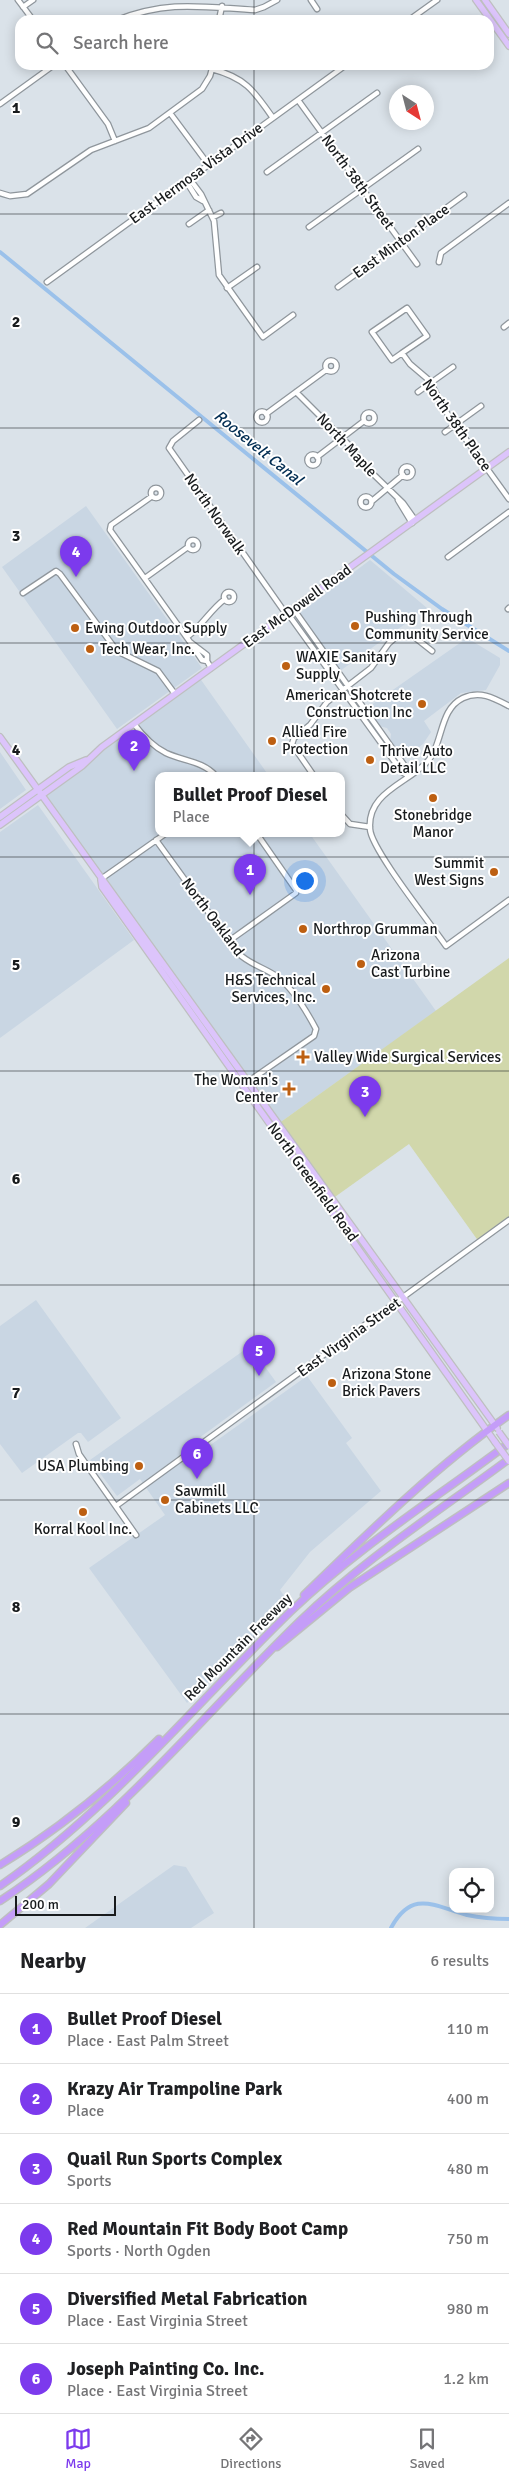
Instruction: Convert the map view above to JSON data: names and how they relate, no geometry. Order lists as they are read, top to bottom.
{
  "streets": {
    "highway": ["Red Mountain Freeway"],
    "main road": ["East McDowell Road", "North Greenfield Road"],
    "street": [
      "East Hermosa Vista Drive",
      "North 38th Street",
      "East Minton Place",
      "North 38th Place",
      "North Maple",
      "North Norwalk",
      "North Oakland",
      "East Virginia Street"
    ]
  },
  "crossings": [
    ["East Hermosa Vista Drive", "North 38th Street"],
    ["North 38th Street", "East Minton Place"],
    ["North 38th Place", "East McDowell Road"],
    ["North Maple", "East McDowell Road"],
    ["North Norwalk", "East McDowell Road"],
    ["East McDowell Road", "North Greenfield Road"],
    ["North Oakland", "North Greenfield Road"],
    ["North Greenfield Road", "East Virginia Street"],
    ["North Greenfield Road", "Red Mountain Freeway"]
  ],
  "water": ["Roosevelt Canal"],
  "places": {
    "other": [
      "Pushing Through Community Service",
      "Ewing Outdoor Supply",
      "Tech Wear, Inc.",
      "WAXIE Sanitary Supply",
      "American Shotcrete Construction Inc",
      "Allied Fire Protection",
      "Thrive Auto Detail LLC",
      "Stonebridge Manor",
      "Summit West Signs",
      "Northrop Grumman",
      "Arizona Cast Turbine",
      "H&S Technical Services, Inc.",
      "Arizona Stone Brick Pavers",
      "USA Plumbing",
      "Sawmill Cabinets LLC",
      "Korral Kool Inc."
    ],
    "health": ["Valley Wide Surgical Services", "The Woman's Center"]
  },
  "scale_bar": "200 m",
  "north": "bottom right",
  "page": {
    "search": "Search here",
    "pins": [
      "4",
      "2",
      "1",
      "3",
      "5",
      "6"
    ],
    "popup": ["Bullet Proof Diesel", "Place"],
    "scale": "200 m",
    "heading": ["Nearby", "6 results"],
    "list": [
      {
        "mark": "1",
        "name": "Bullet Proof Diesel",
        "note": "Place · East Palm Street",
        "value": "110 m"
      },
      {
        "mark": "2",
        "name": "Krazy Air Trampoline Park",
        "note": "Place",
        "value": "400 m"
      },
      {
        "mark": "3",
        "name": "Quail Run Sports Complex",
        "note": "Sports",
        "value": "480 m"
      },
      {
        "mark": "4",
        "name": "Red Mountain Fit Body Boot Camp",
        "note": "Sports · North Ogden",
        "value": "750 m"
      },
      {
        "mark": "5",
        "name": "Diversified Metal Fabrication",
        "note": "Place · East Virginia Street",
        "value": "980 m"
      },
      {
        "mark": "6",
        "name": "Joseph Painting Co. Inc.",
        "note": "Place · East Virginia Street",
        "value": "1.2 km"
      }
    ],
    "nav": ["Map", "Directions", "Saved"]
  },
  "grid": {
    "rows": [
      "1",
      "2",
      "3",
      "4",
      "5",
      "6",
      "7",
      "8",
      "9"
    ]
  }
}
